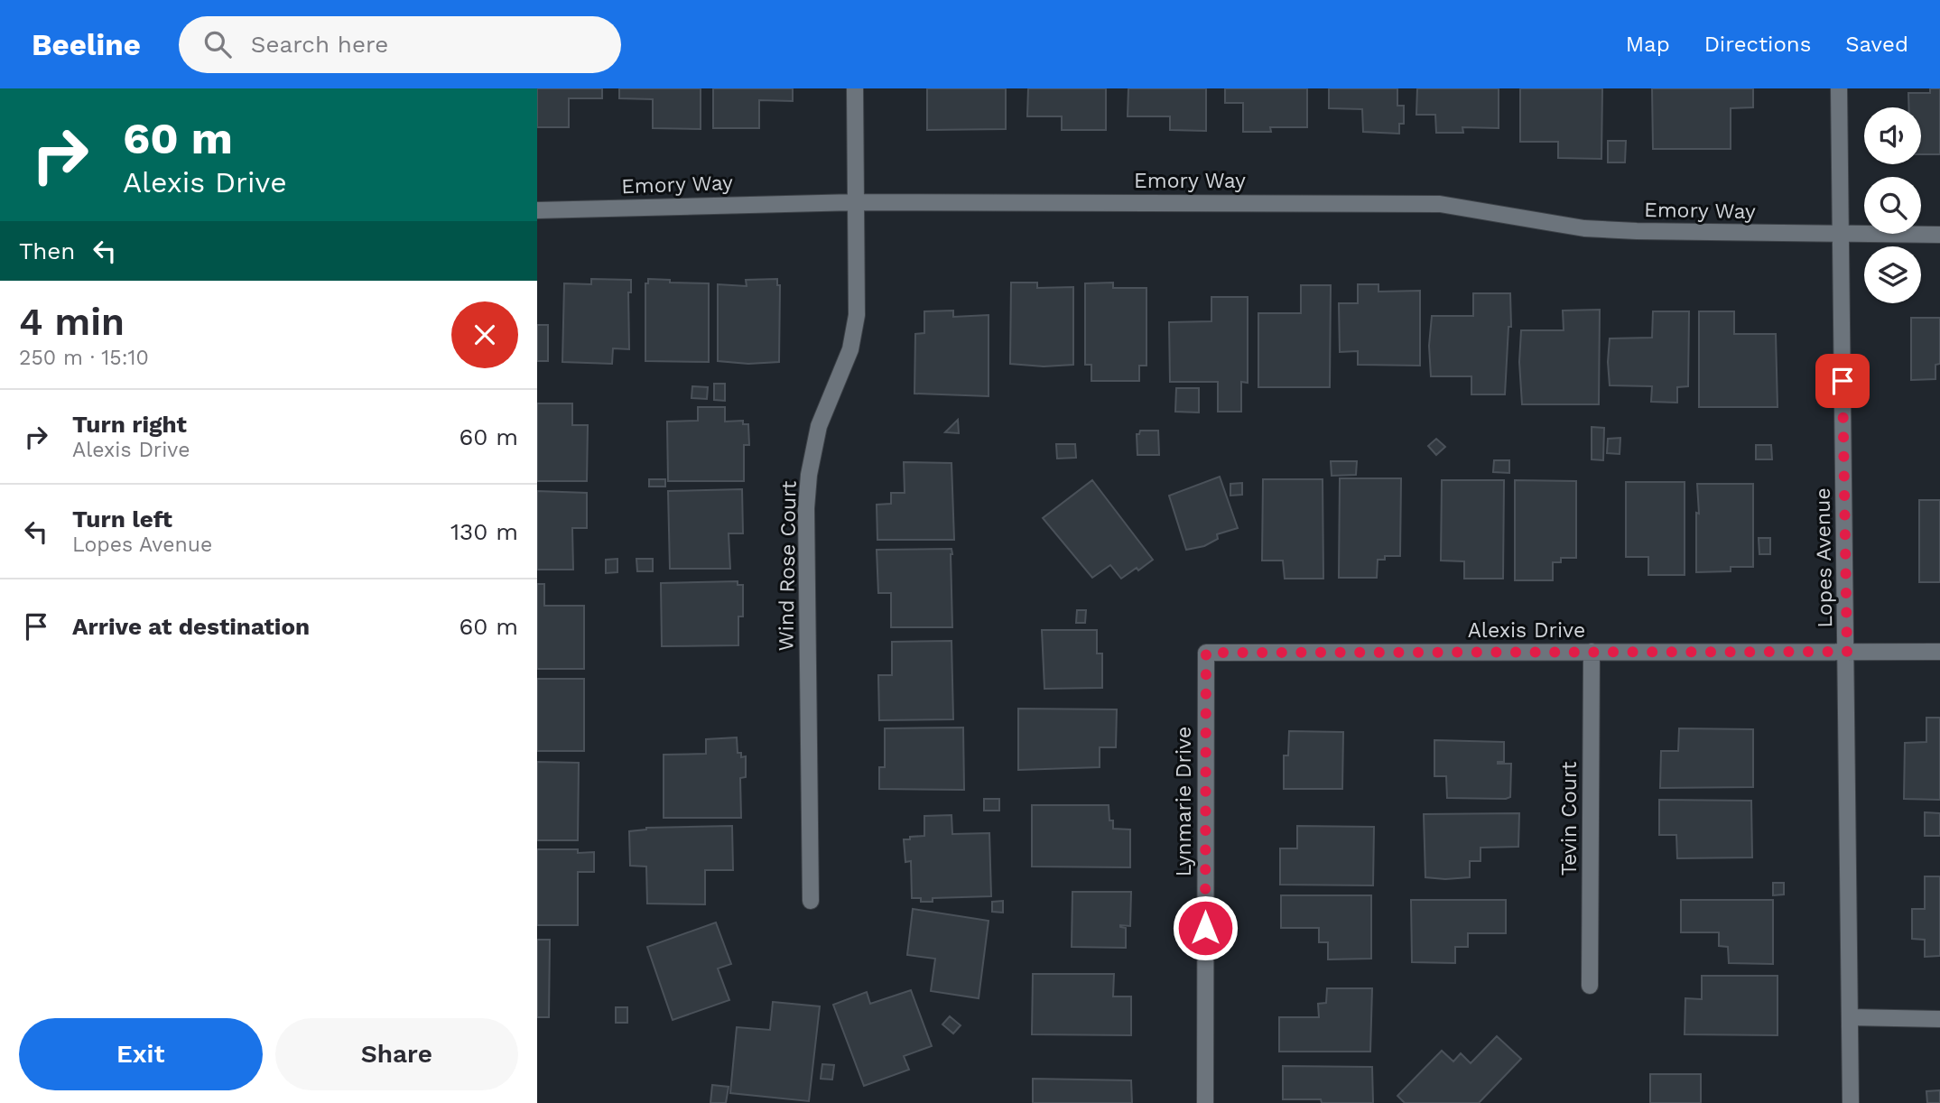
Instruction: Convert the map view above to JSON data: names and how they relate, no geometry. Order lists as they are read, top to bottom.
{
  "streets": {
    "street": [
      "Emory Way",
      "Lopes Avenue",
      "Wind Rose Court",
      "Alexis Drive",
      "Lynmarie Drive",
      "Tevin Court"
    ]
  },
  "crossings": [
    ["Emory Way", "Lopes Avenue"],
    ["Emory Way", "Wind Rose Court"],
    ["Lopes Avenue", "Alexis Drive"],
    ["Alexis Drive", "Lynmarie Drive"],
    ["Alexis Drive", "Tevin Court"]
  ],
  "page": {
    "header": "Beeline",
    "search": "Search here",
    "nav": ["Map", "Directions", "Saved"],
    "turn": ["60 m", "Alexis Drive"],
    "then": "Then",
    "heading": ["4 min", "250 m · 15:10"],
    "list": [
      {
        "name": "Turn right",
        "note": "Alexis Drive",
        "value": "60 m"
      },
      {
        "name": "Turn left",
        "note": "Lopes Avenue",
        "value": "130 m"
      },
      {
        "name": "Arrive at destination",
        "value": "60 m"
      }
    ],
    "buttons": ["Exit", "Share"]
  }
}
